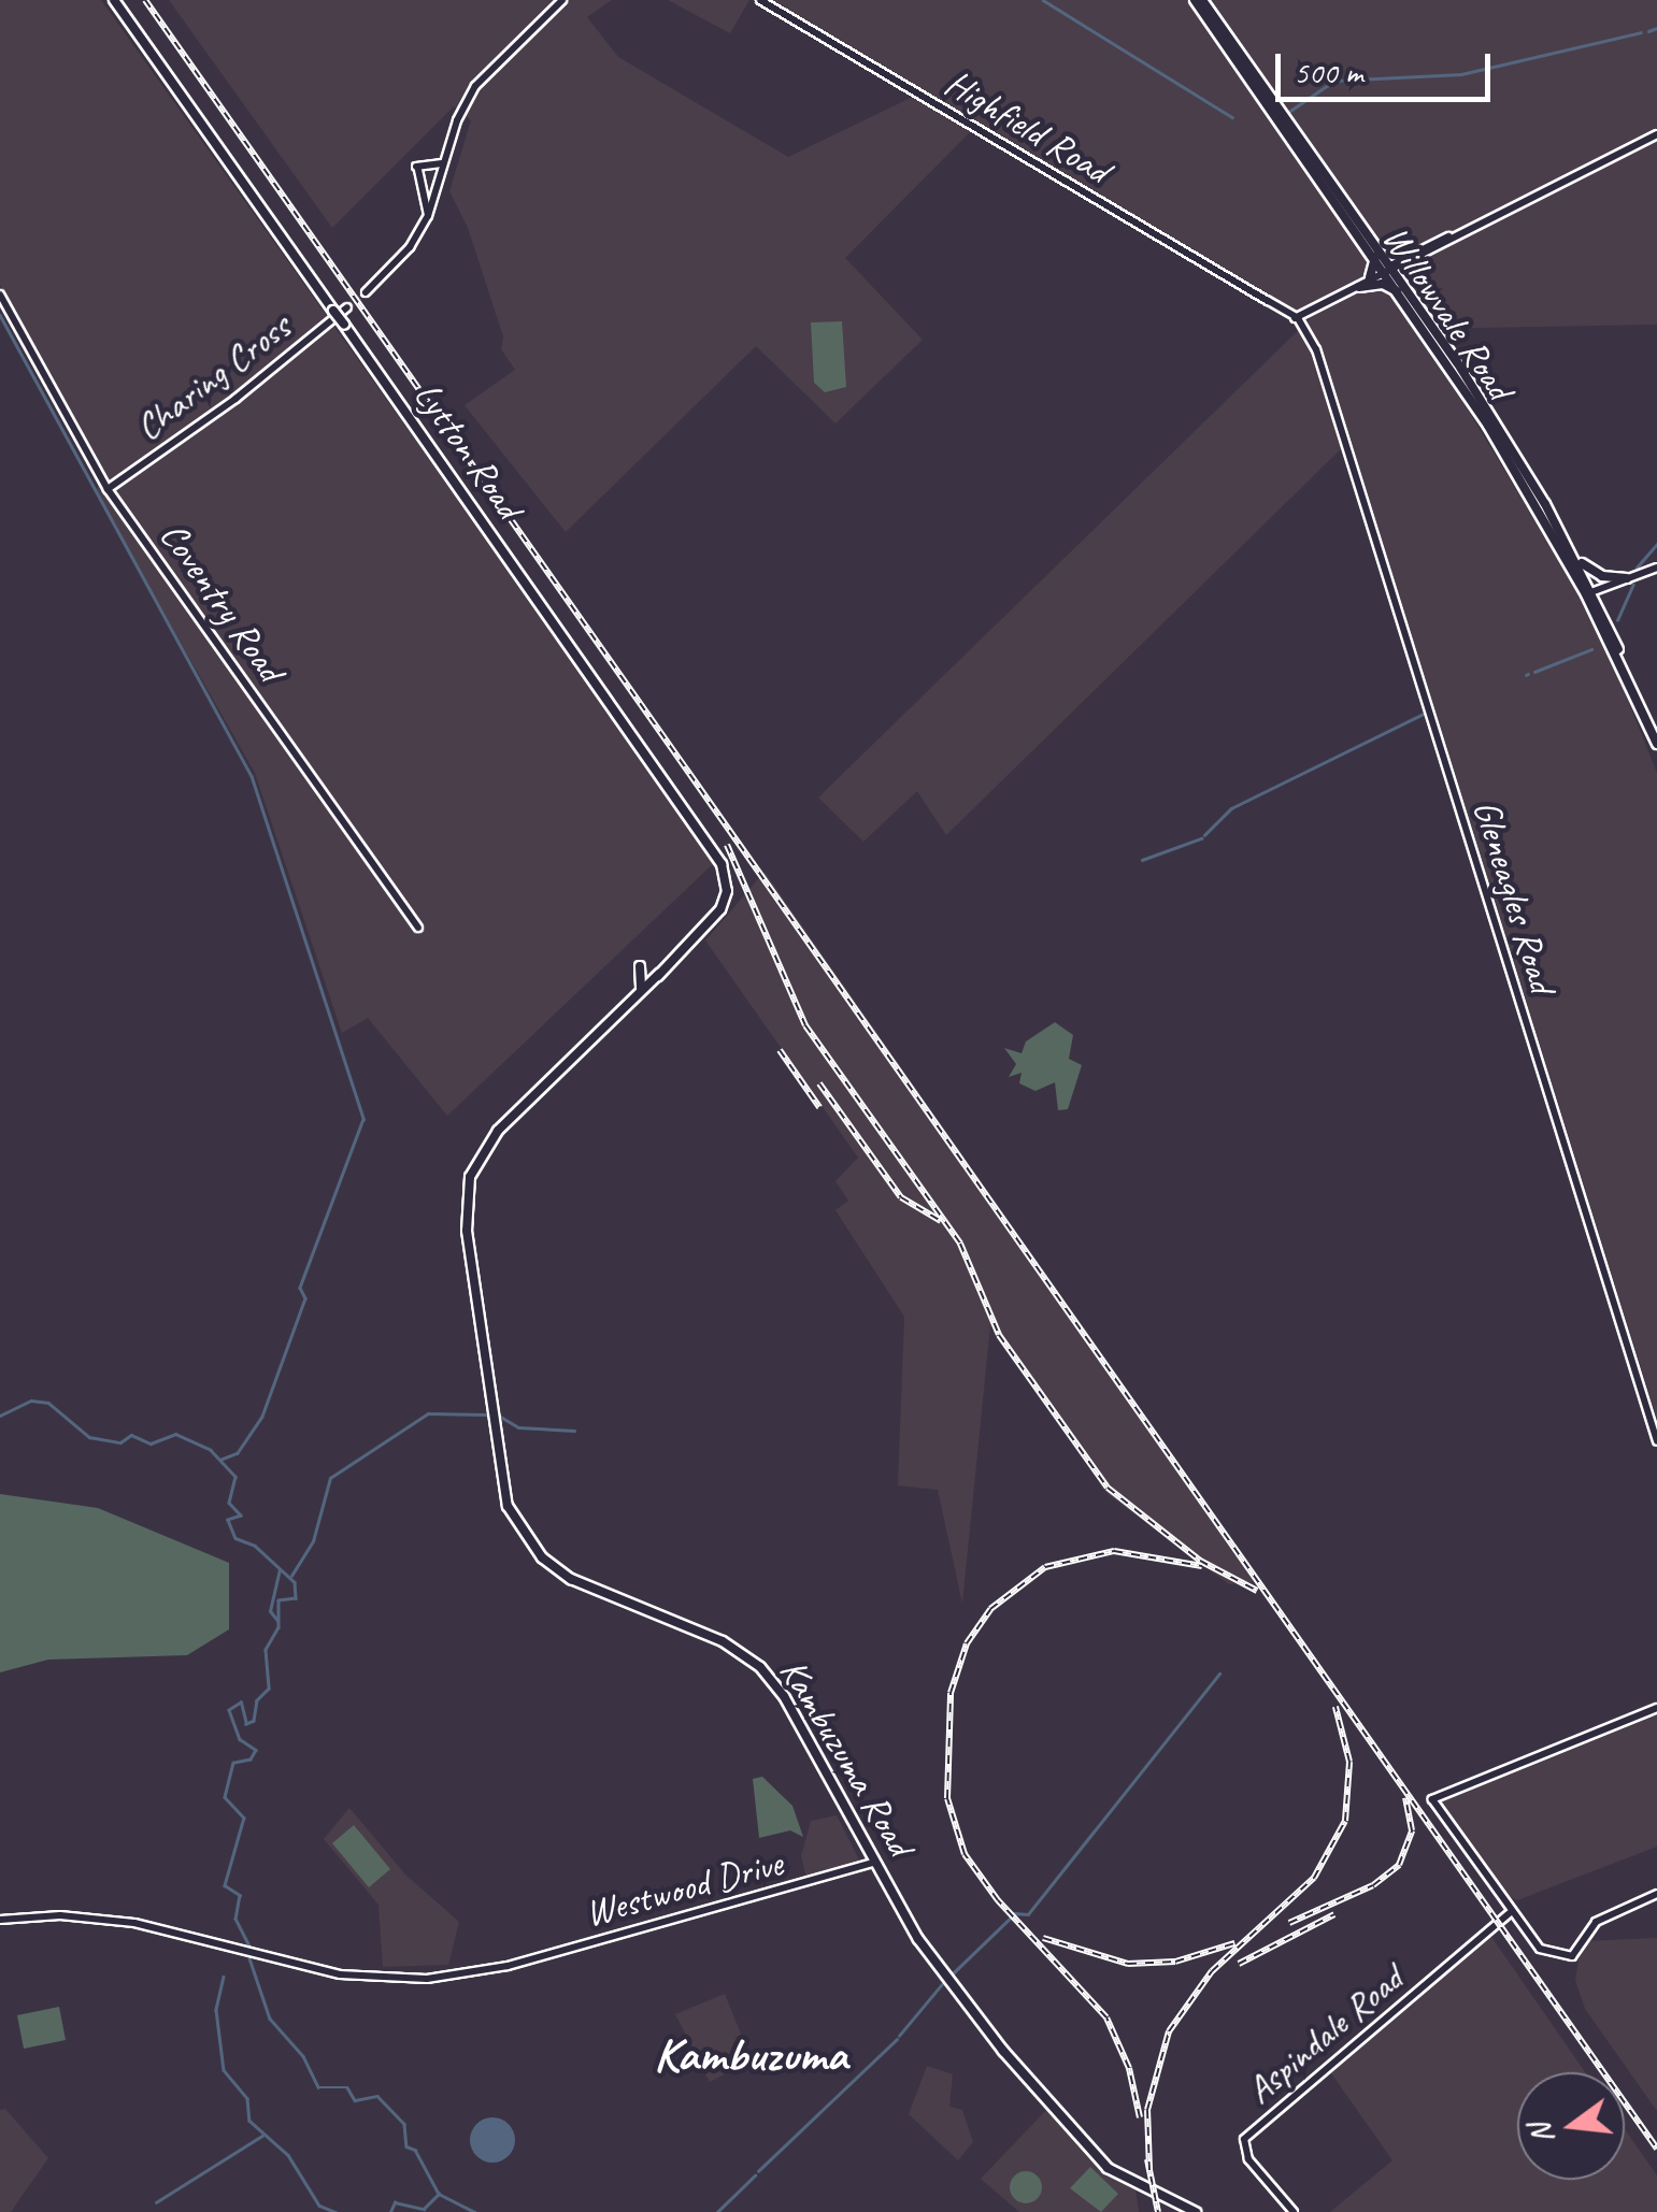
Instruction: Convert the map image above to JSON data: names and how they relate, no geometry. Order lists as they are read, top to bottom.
{
  "streets": {
    "main road": ["Willowvale Road", "Lytton Road", "Kambuzuma Road"],
    "street": [
      "Highfield Road",
      "Charing Cross",
      "Coventry Road",
      "Gleneagles Road",
      "Westwood Drive",
      "Aspindale Road"
    ]
  },
  "crossings": [
    ["Highfield Road", "Gleneagles Road"],
    ["Charing Cross", "Coventry Road"],
    ["Lytton Road", "Kambuzuma Road"],
    ["Kambuzuma Road", "Westwood Drive"]
  ],
  "districts": ["Kambuzuma"],
  "scale_bar": "500 m",
  "north": "left"
}
